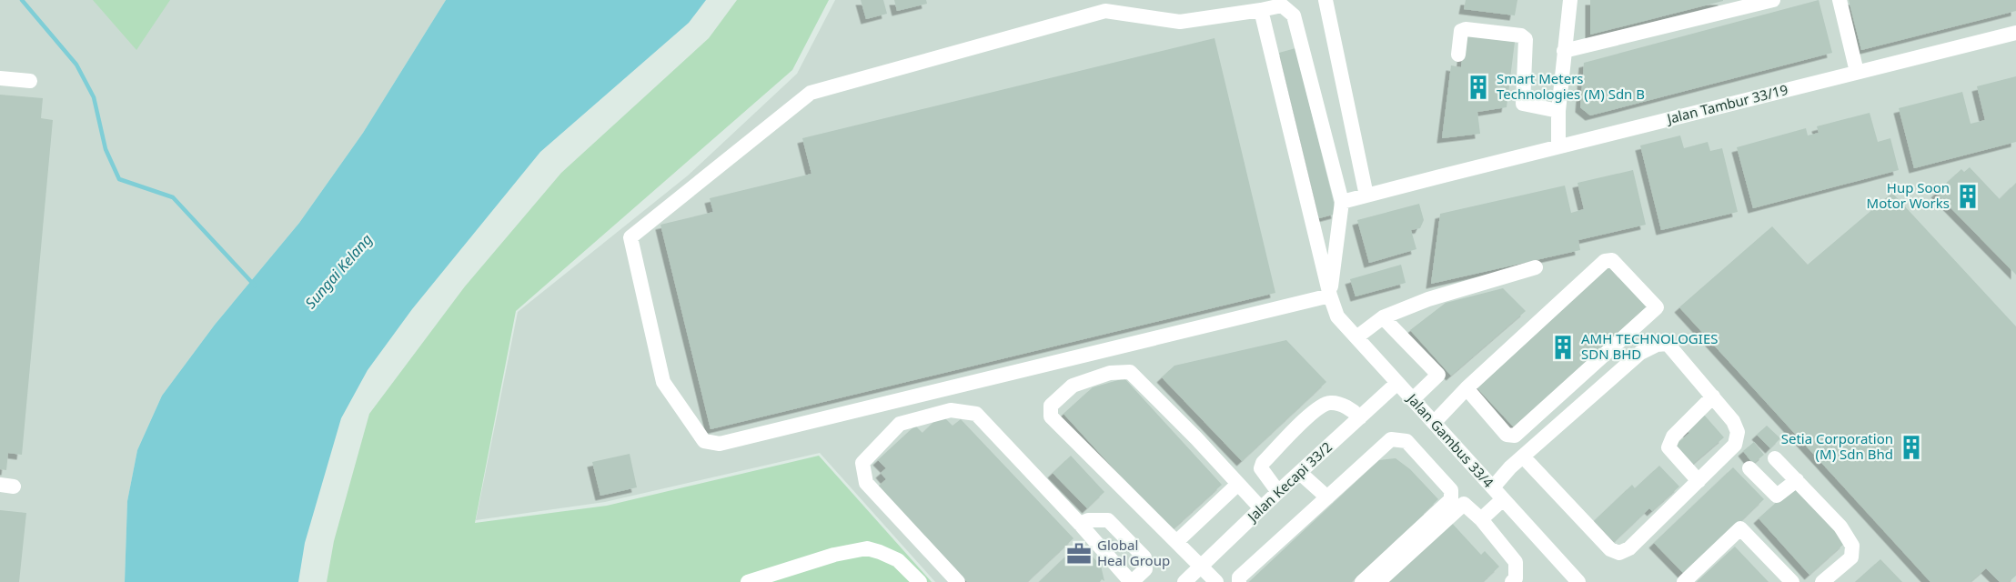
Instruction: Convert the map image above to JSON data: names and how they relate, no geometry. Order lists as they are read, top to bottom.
{
  "streets": {
    "street": ["Jalan Tambur 33/19", "Jalan Gambus 33/4", "Jalan Kecapi 33/2"]
  },
  "crossings": [
    ["Jalan Gambus 33/4", "Jalan Kecapi 33/2"]
  ],
  "water": ["Sungai Kelang"],
  "places": {
    "building": [
      "Smart Meters Technologies (M) Sdn B",
      "Hup Soon Motor Works",
      "AMH TECHNOLOGIES SDN BHD",
      "Setia Corporation (M) Sdn Bhd"
    ],
    "office": ["Global Heal Group"]
  }
}
